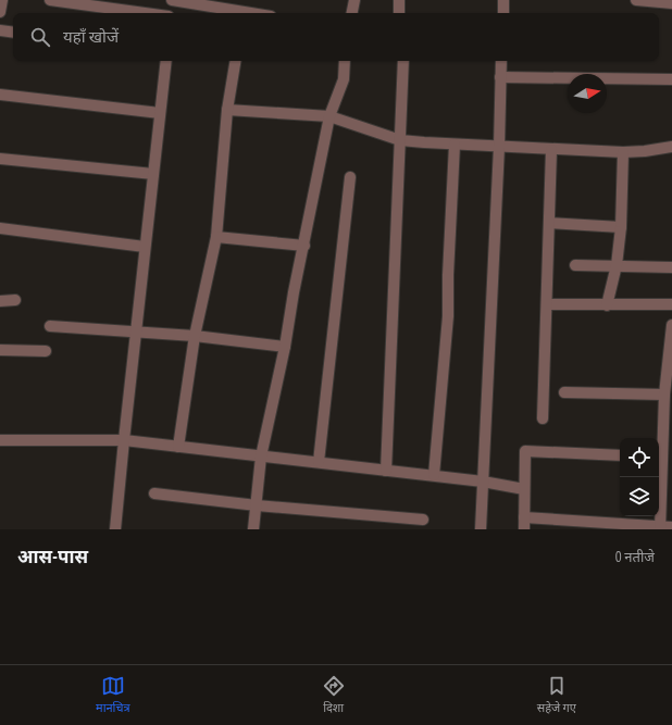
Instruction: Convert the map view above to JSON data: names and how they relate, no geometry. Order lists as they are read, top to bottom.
{
  "north": "right",
  "page": {
    "search": "यहाँ खोजें",
    "heading": ["आस-पास", "0 नतीजे"],
    "nav": ["मानचित्र", "दिशा", "सहेजे गए"]
  }
}
